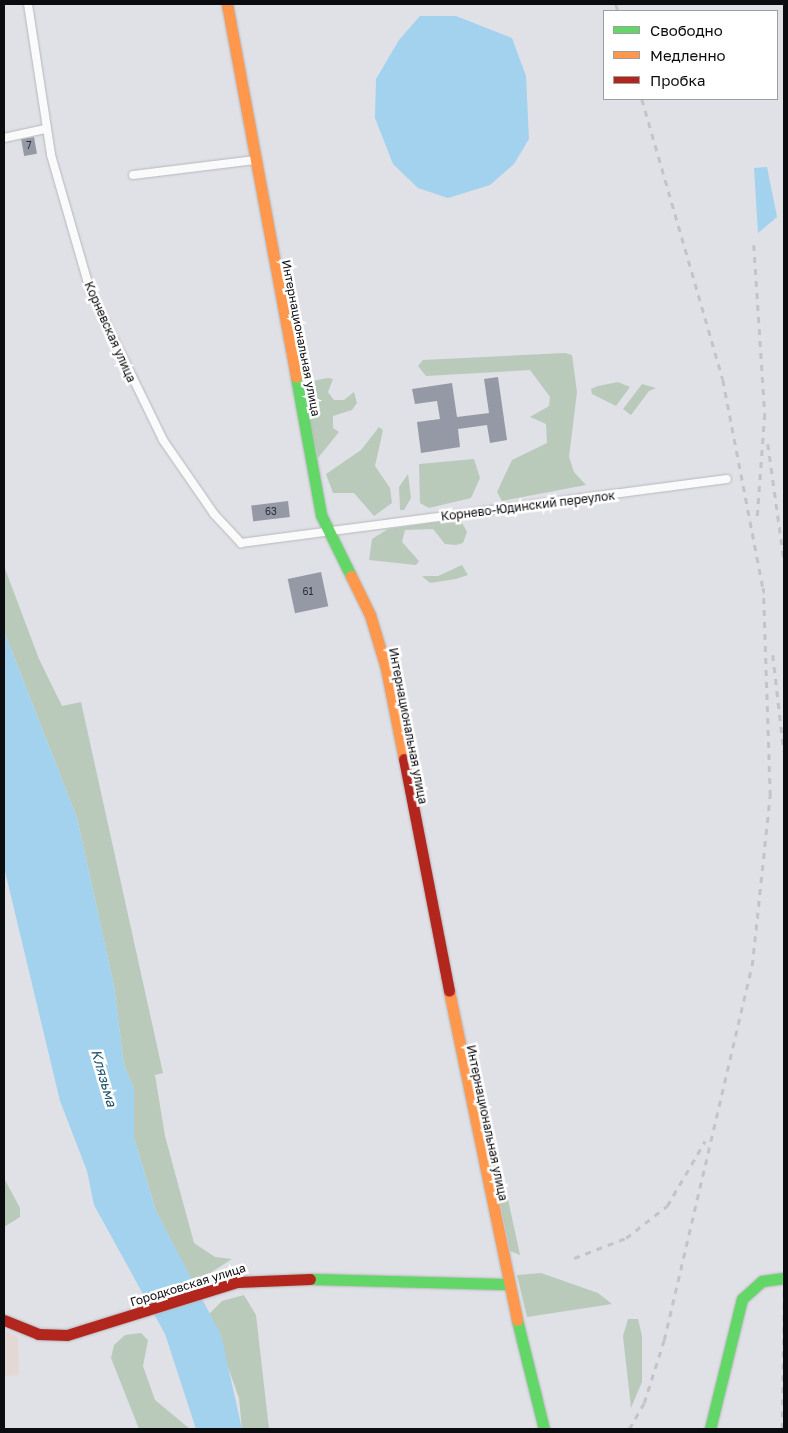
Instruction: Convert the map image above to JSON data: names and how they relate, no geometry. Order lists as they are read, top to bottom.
{
  "streets": {
    "street": [
      "Корневская улица",
      "Интернациональная улица",
      "Корнево-Юдинский переулок",
      "Городковская улица"
    ]
  },
  "crossings": [
    ["Корневская улица", "Интернациональная улица"],
    ["Корневская улица", "Корнево-Юдинский переулок"],
    ["Интернациональная улица", "Корнево-Юдинский переулок"],
    ["Интернациональная улица", "Городковская улица"]
  ],
  "water": ["Клязьма"],
  "house_numbers": ["7", "63", "61"],
  "legend": ["Свободно", "Медленно", "Пробка"]
}
